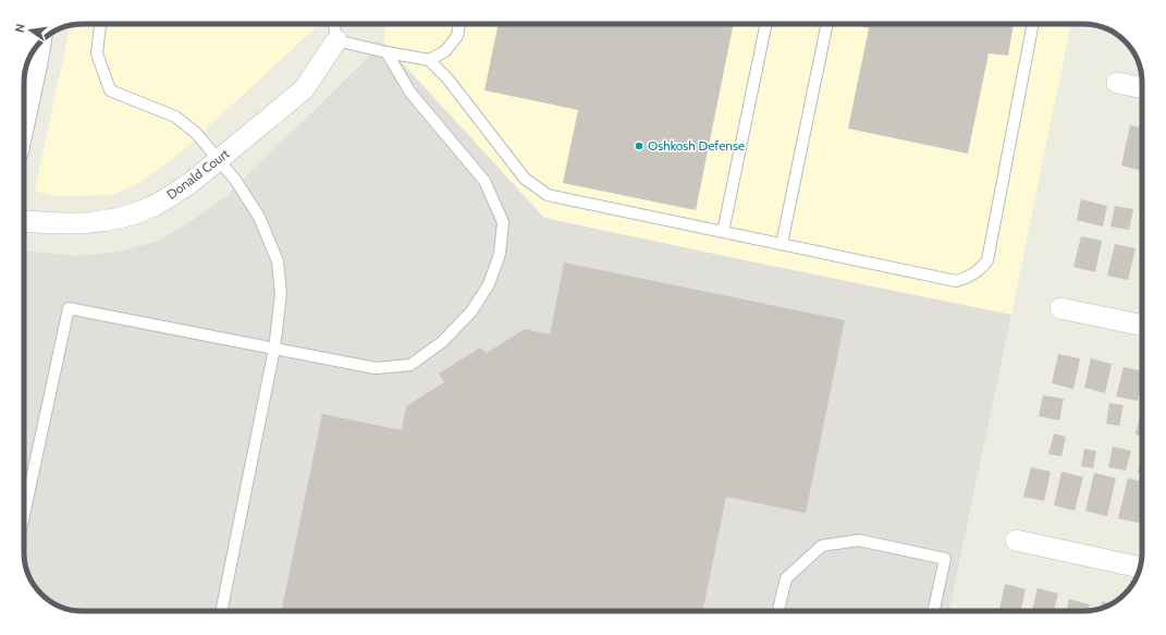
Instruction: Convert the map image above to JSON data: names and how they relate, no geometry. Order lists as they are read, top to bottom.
{
  "streets": {
    "street": ["Donald Court"]
  },
  "places": ["Oshkosh Defense"],
  "north": "left"
}
